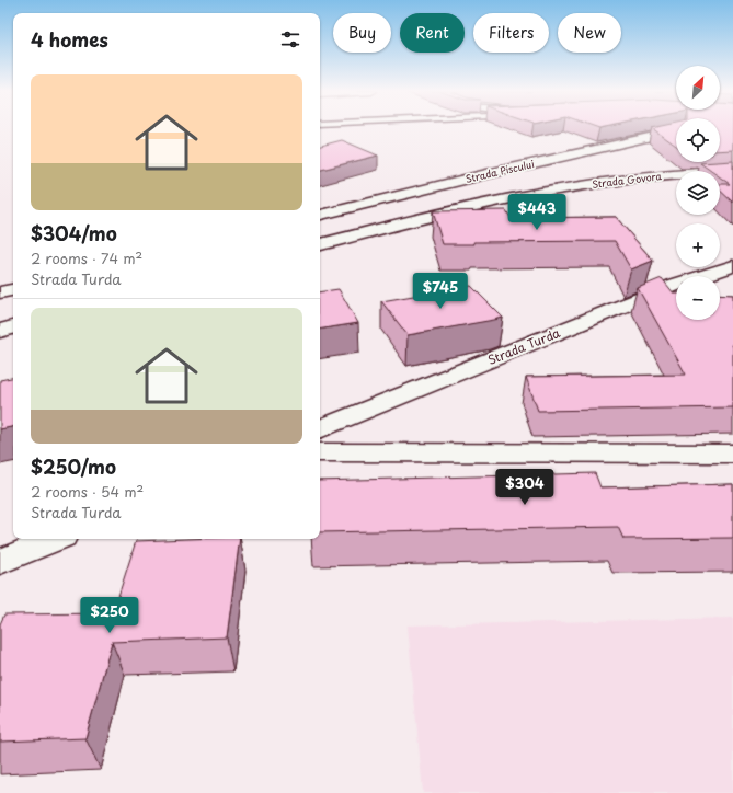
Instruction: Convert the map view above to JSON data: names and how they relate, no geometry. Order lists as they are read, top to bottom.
{
  "streets": {
    "street": ["Strada Piscului", "Strada Govora", "Strada Turda"]
  },
  "north": "top right",
  "page": {
    "chip": [
      "Buy",
      "Rent",
      "Filters",
      "New"
    ],
    "heading": "4 homes",
    "map_buttons": ["+", "−"],
    "list": [
      {
        "name": "$304/mo",
        "note": "2 rooms · 74 m² · Strada Turda"
      },
      {
        "name": "$250/mo",
        "note": "2 rooms · 54 m² · Strada Turda"
      }
    ],
    "price": [
      "$443",
      "$745",
      "$304",
      "$250"
    ]
  }
}
